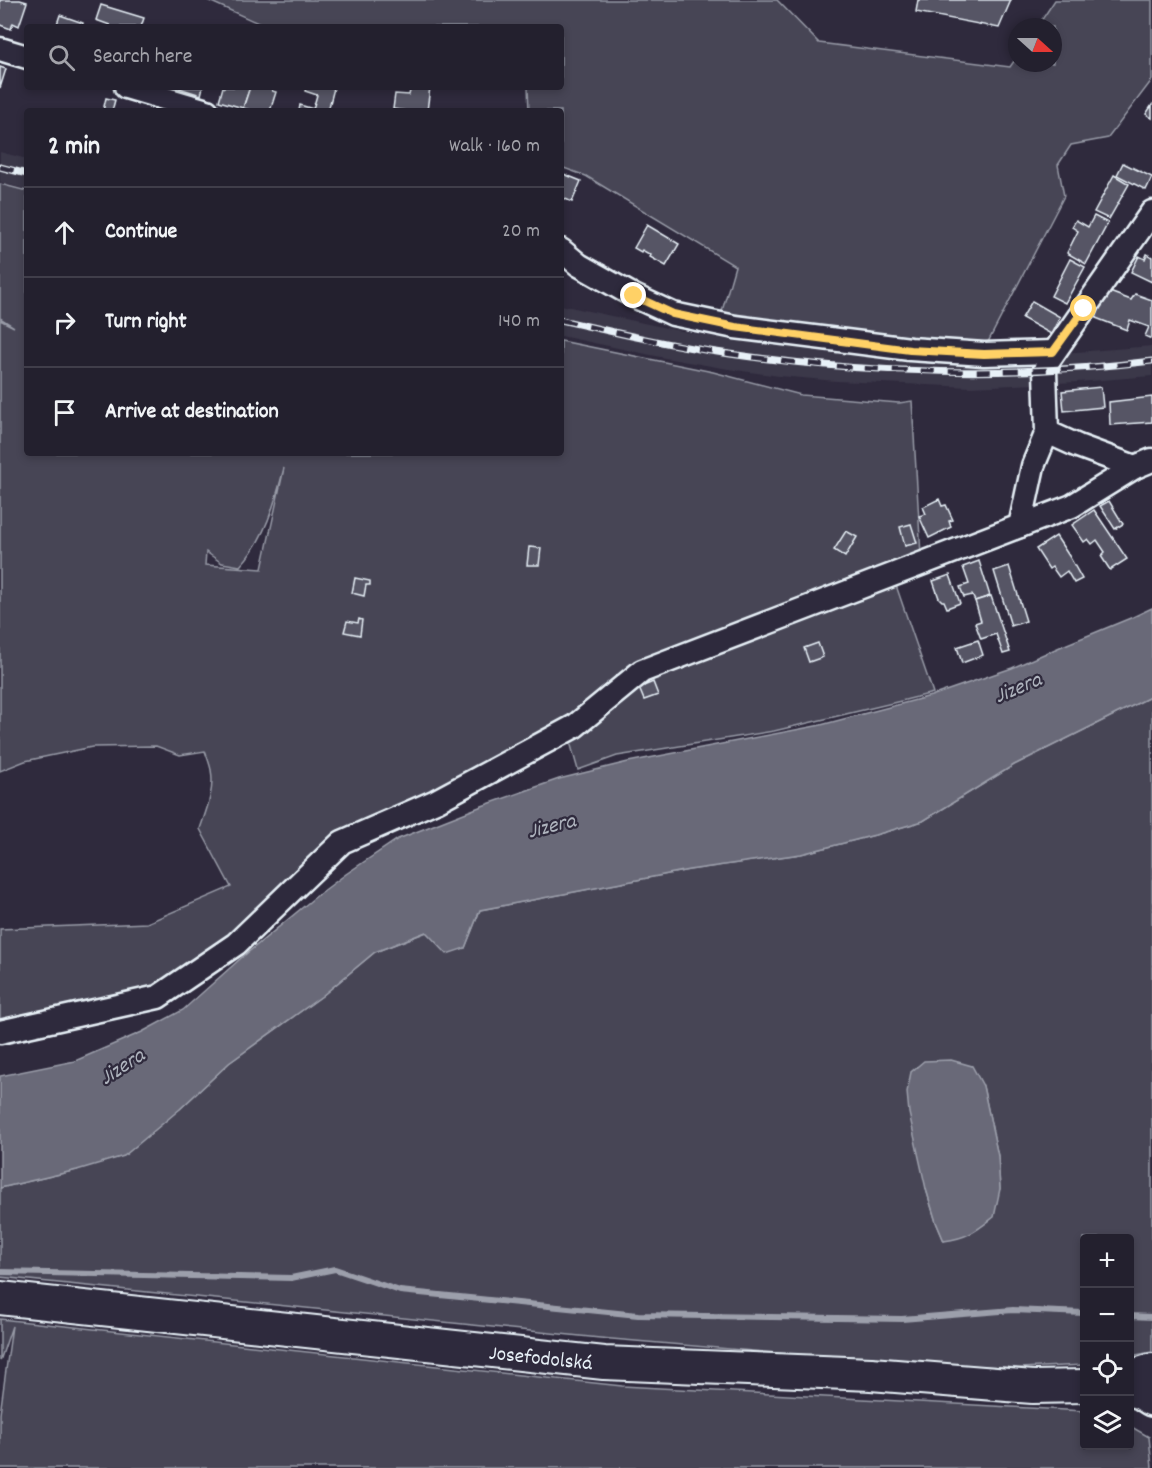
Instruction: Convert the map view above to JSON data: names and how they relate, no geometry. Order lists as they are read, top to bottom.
{
  "streets": {
    "main road": ["Josefodolská"]
  },
  "water": ["Jizera"],
  "north": "right",
  "page": {
    "search": "Search here",
    "heading": ["2 min", "Walk · 160 m"],
    "list": [
      ["Continue", "20 m"],
      ["Turn right", "140 m"],
      "Arrive at destination"
    ],
    "map_buttons": ["+", "−"]
  }
}
